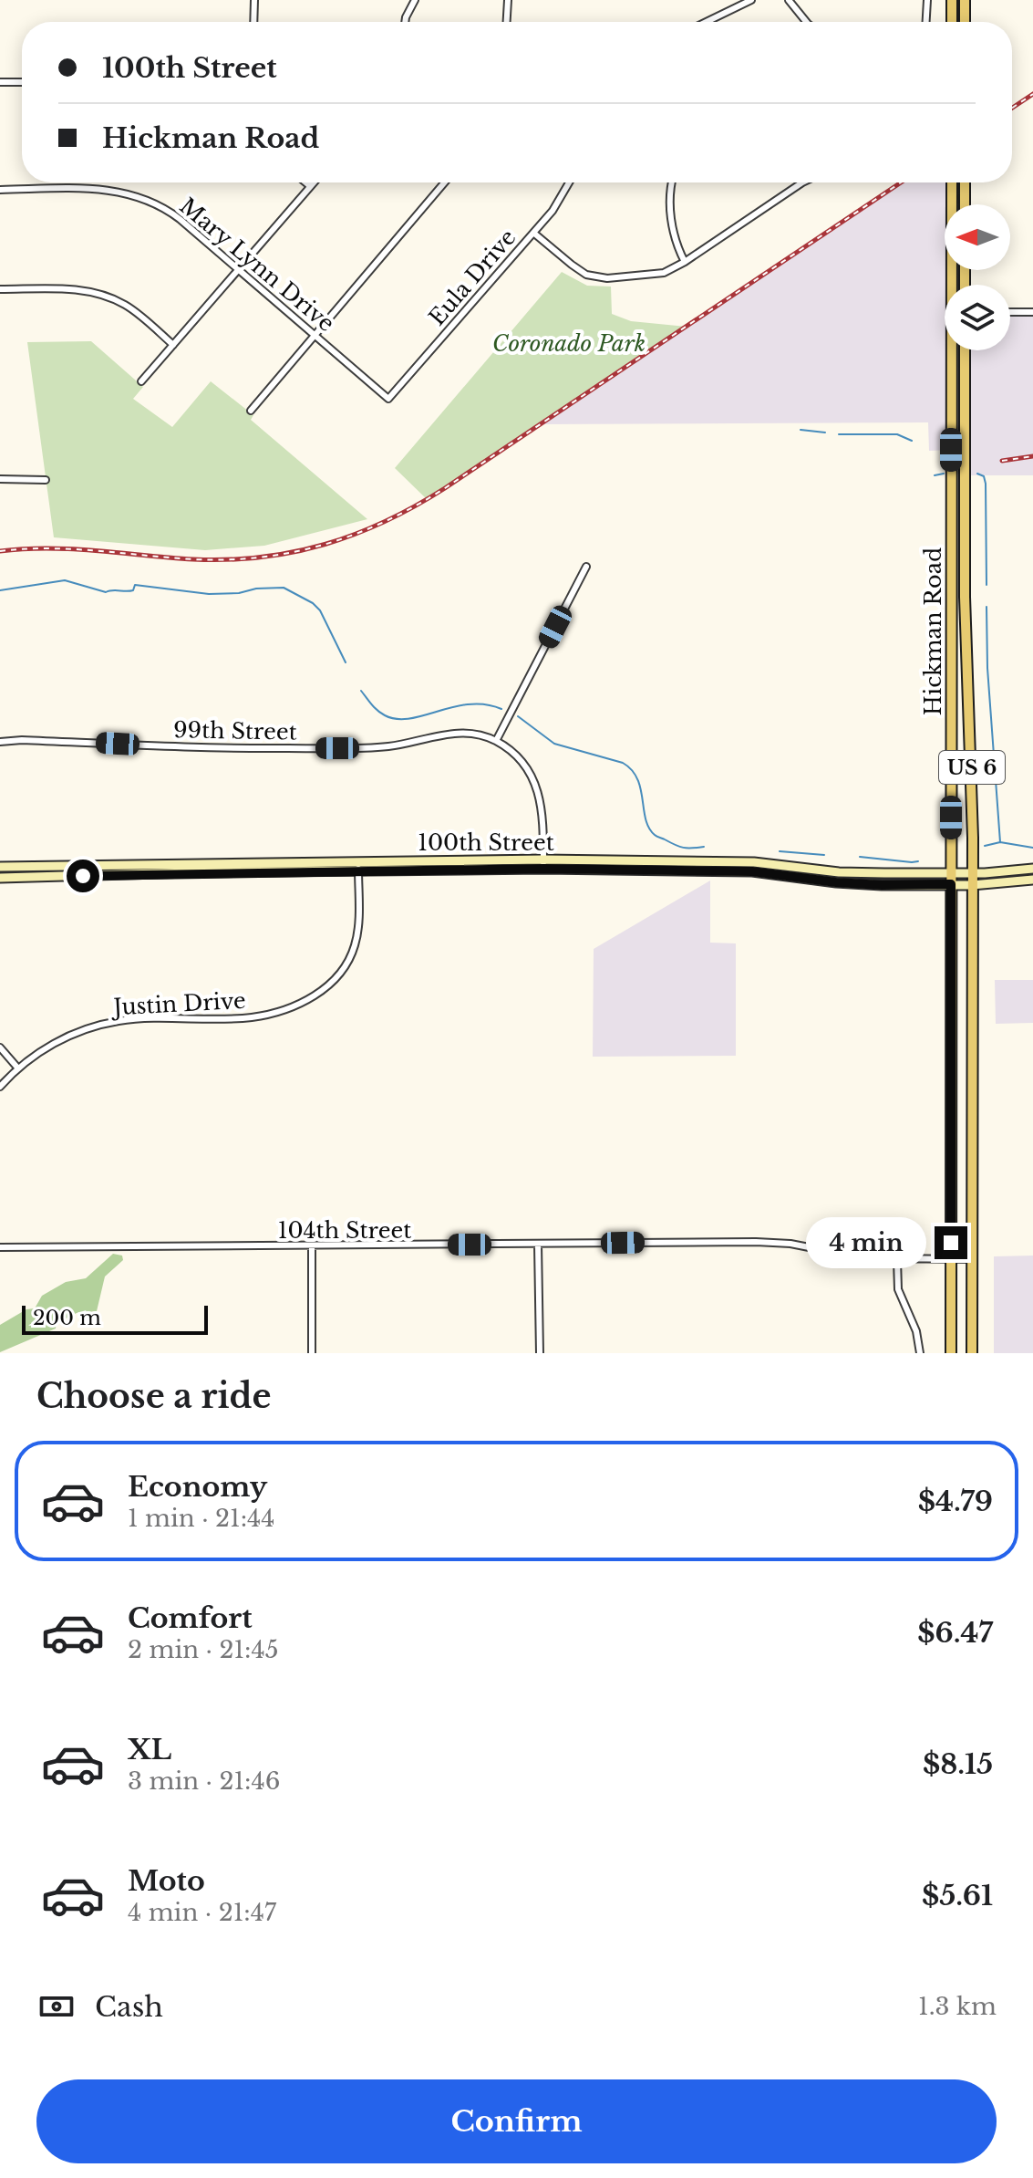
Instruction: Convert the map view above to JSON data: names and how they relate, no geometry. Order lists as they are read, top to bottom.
{
  "streets": {
    "main road": ["Hickman Road", "US 6", "100th Street"],
    "street": [
      "Mary Lynn Drive",
      "Eula Drive",
      "99th Street",
      "Justin Drive",
      "104th Street"
    ]
  },
  "crossings": [
    ["Mary Lynn Drive", "Eula Drive"],
    ["Hickman Road", "100th Street"],
    ["Hickman Road", "104th Street"],
    ["99th Street", "100th Street"],
    ["100th Street", "Justin Drive"]
  ],
  "parks": ["Coronado Park"],
  "scale_bar": "200 m",
  "north": "left",
  "page": {
    "banner": ["100th Street", "Hickman Road"],
    "bubble": "4 min",
    "scale": "200 m",
    "heading": "Choose a ride",
    "list": [
      {
        "name": "Economy",
        "note": "1 min · 21:44",
        "value": "$4.79"
      },
      {
        "name": "Comfort",
        "note": "2 min · 21:45",
        "value": "$6.47"
      },
      {
        "name": "XL",
        "note": "3 min · 21:46",
        "value": "$8.15"
      },
      {
        "name": "Moto",
        "note": "4 min · 21:47",
        "value": "$5.61"
      }
    ],
    "pay": ["Cash", "1.3 km"],
    "buttons": "Confirm"
  }
}
